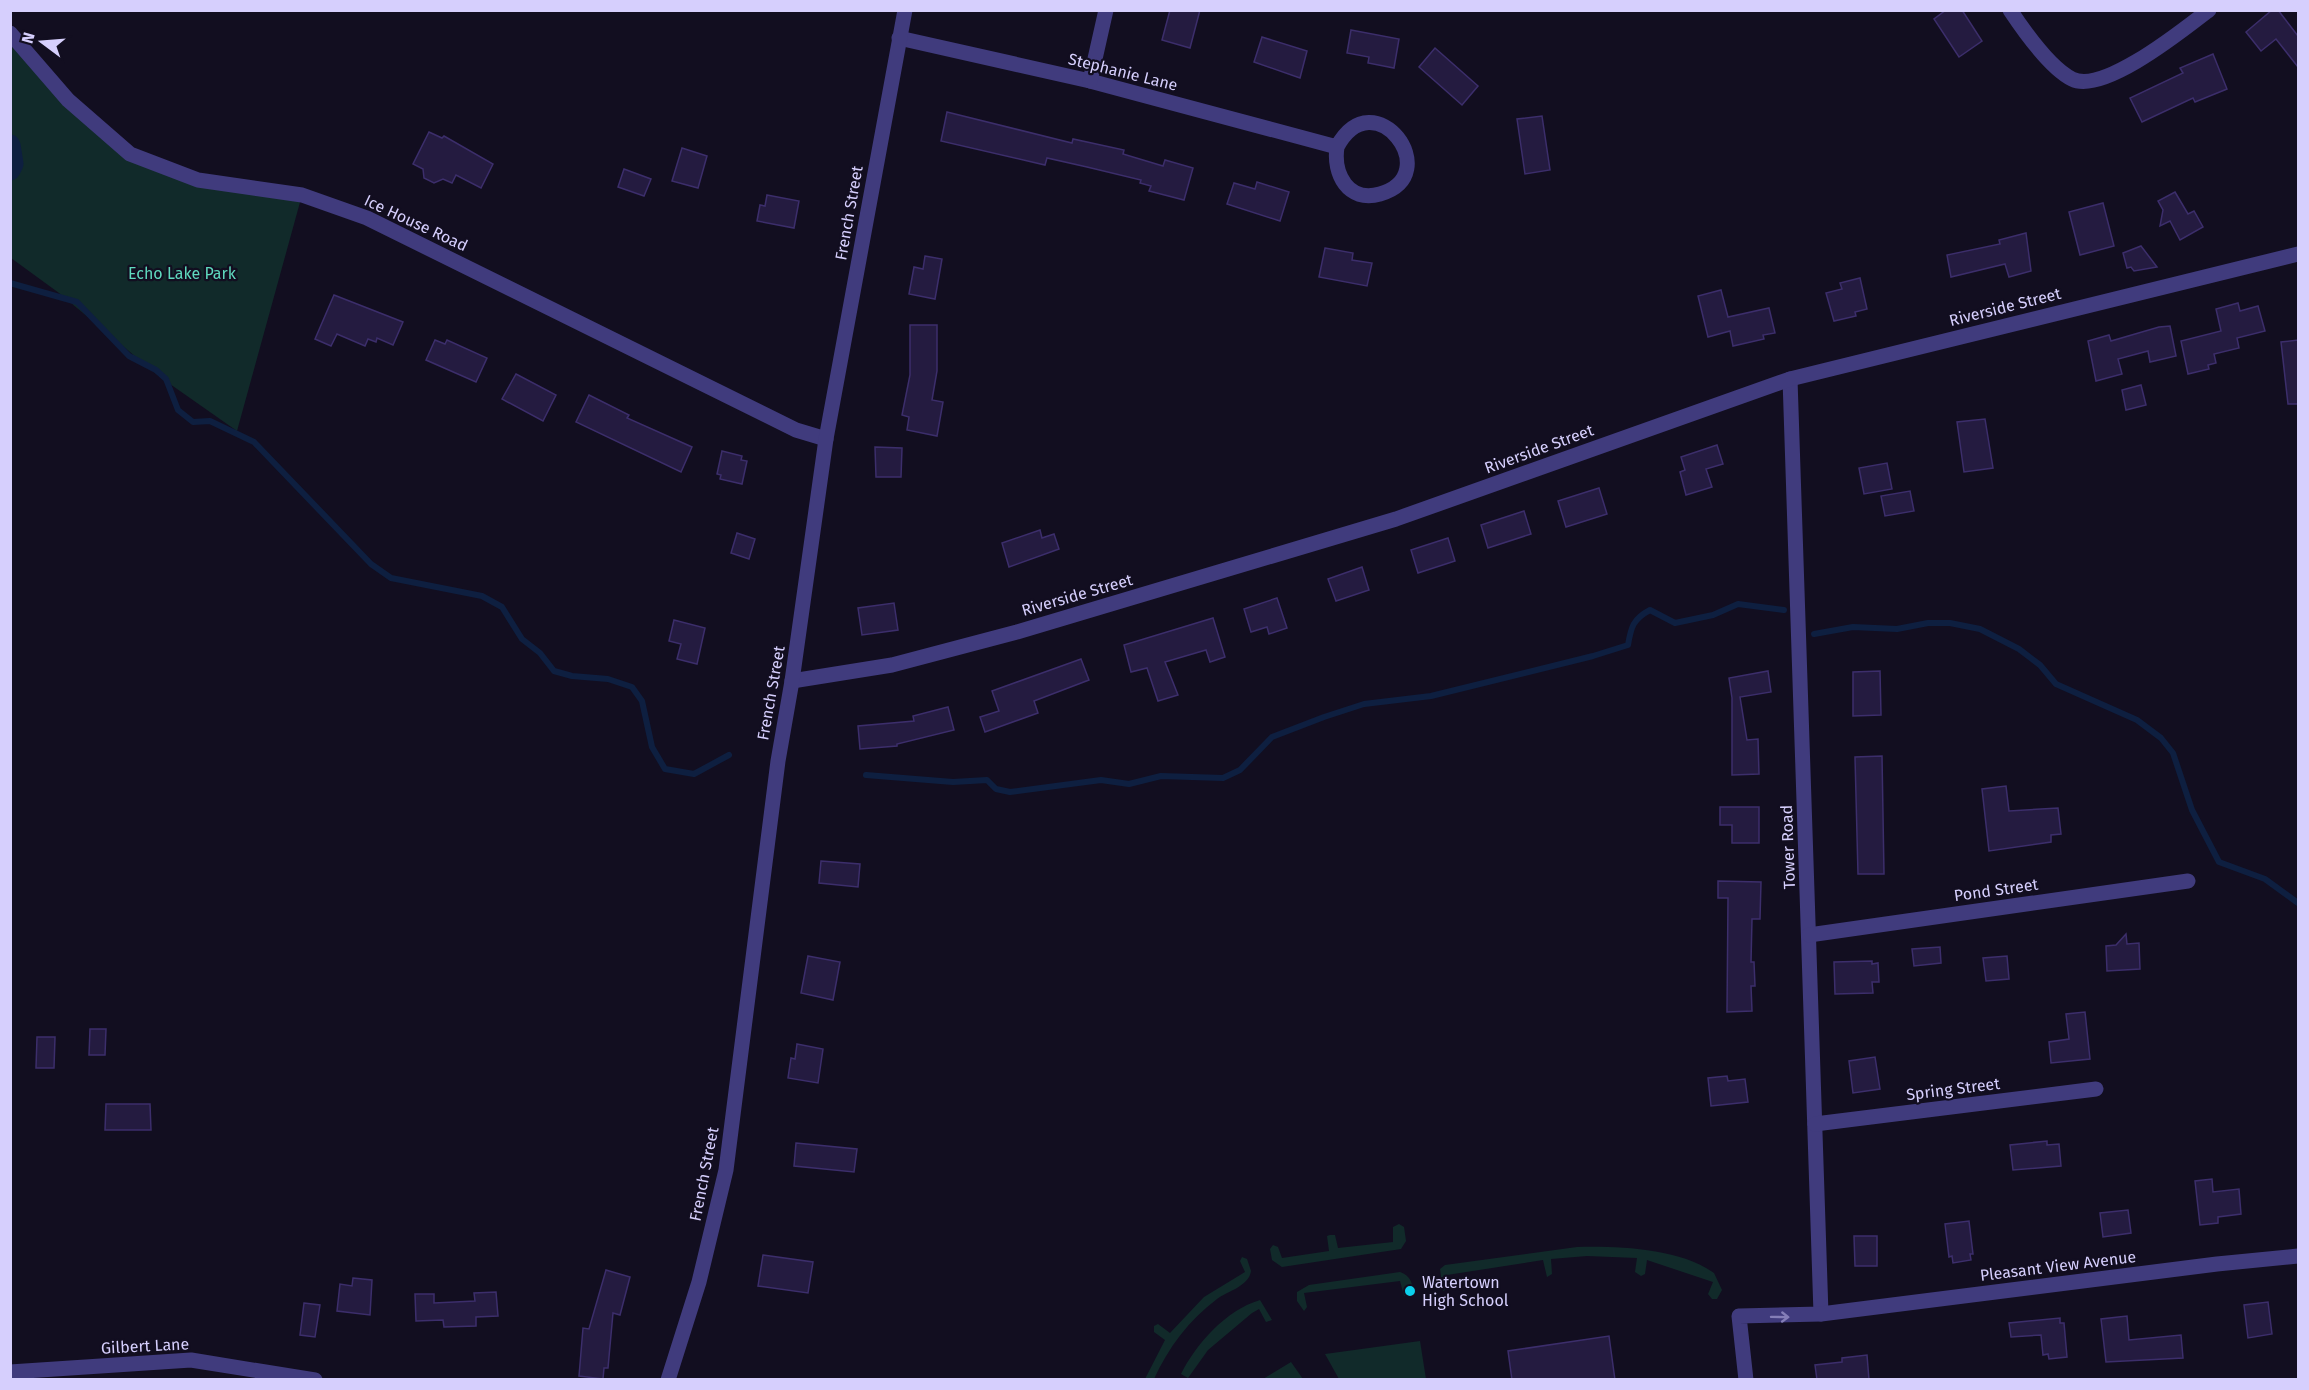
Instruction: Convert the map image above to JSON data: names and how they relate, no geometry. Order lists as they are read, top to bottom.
{
  "streets": {
    "street": [
      "Stephanie Lane",
      "French Street",
      "Ice House Road",
      "Riverside Street",
      "Tower Road",
      "Pond Street",
      "Spring Street",
      "Pleasant View Avenue",
      "Gilbert Lane"
    ]
  },
  "crossings": [
    ["Stephanie Lane", "French Street"],
    ["French Street", "Ice House Road"],
    ["French Street", "Riverside Street"],
    ["Riverside Street", "Tower Road"],
    ["Tower Road", "Pond Street"],
    ["Tower Road", "Spring Street"],
    ["Tower Road", "Pleasant View Avenue"]
  ],
  "parks": ["Echo Lake Park"],
  "places": ["Watertown High School"],
  "north": "left"
}
